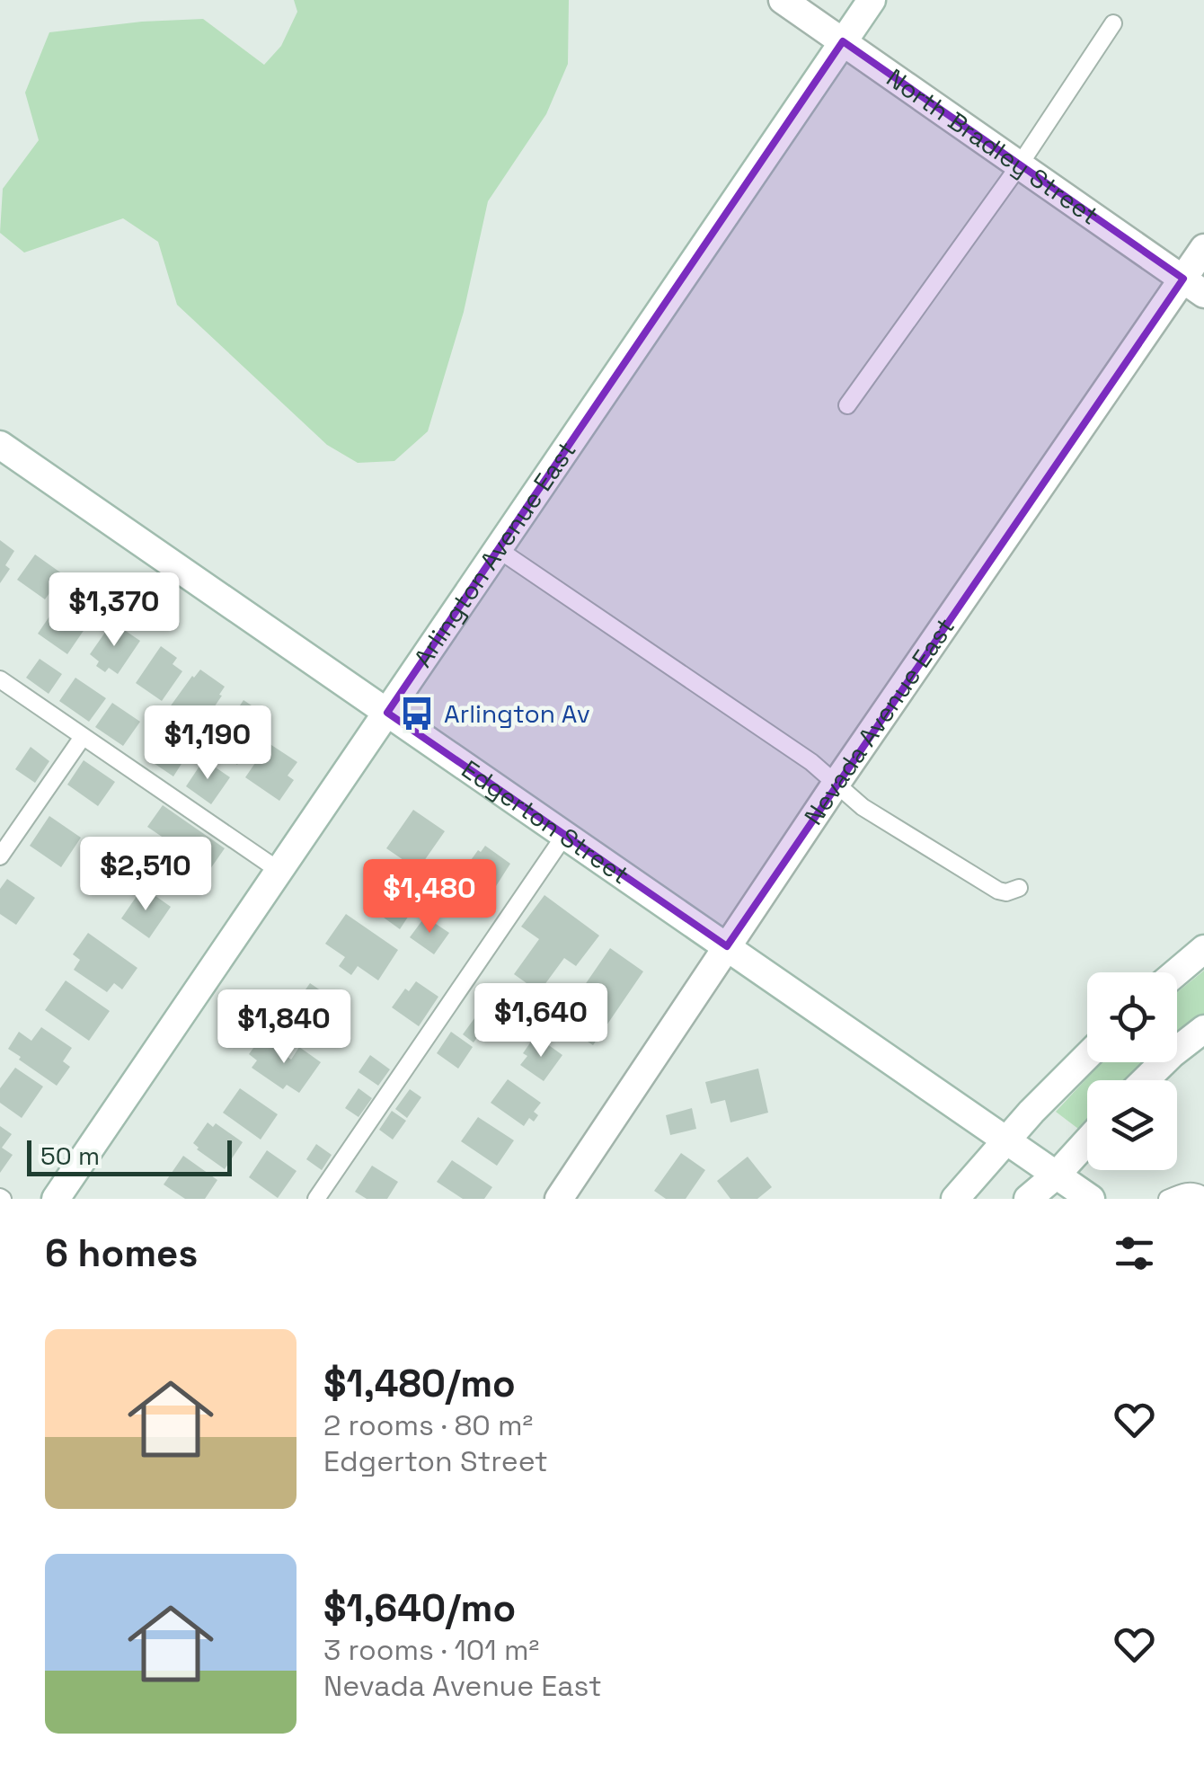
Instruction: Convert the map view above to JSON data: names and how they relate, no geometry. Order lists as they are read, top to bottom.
{
  "streets": {
    "street": [
      "North Bradley Street",
      "Arlington Avenue East",
      "Nevada Avenue East",
      "Edgerton Street"
    ]
  },
  "crossings": [
    ["North Bradley Street", "Arlington Avenue East"],
    ["North Bradley Street", "Nevada Avenue East"],
    ["Arlington Avenue East", "Edgerton Street"],
    ["Nevada Avenue East", "Edgerton Street"]
  ],
  "places": {
    "bus stop": ["Arlington Av"]
  },
  "scale_bar": "50 m",
  "page": {
    "price": [
      "$1,370",
      "$1,190",
      "$2,510",
      "$1,480",
      "$1,640",
      "$1,840"
    ],
    "scale": "50 m",
    "heading": "6 homes",
    "list": [
      {
        "name": "$1,480/mo",
        "note": "2 rooms · 80 m² · Edgerton Street"
      },
      {
        "name": "$1,640/mo",
        "note": "3 rooms · 101 m² · Nevada Avenue East"
      }
    ]
  }
}
